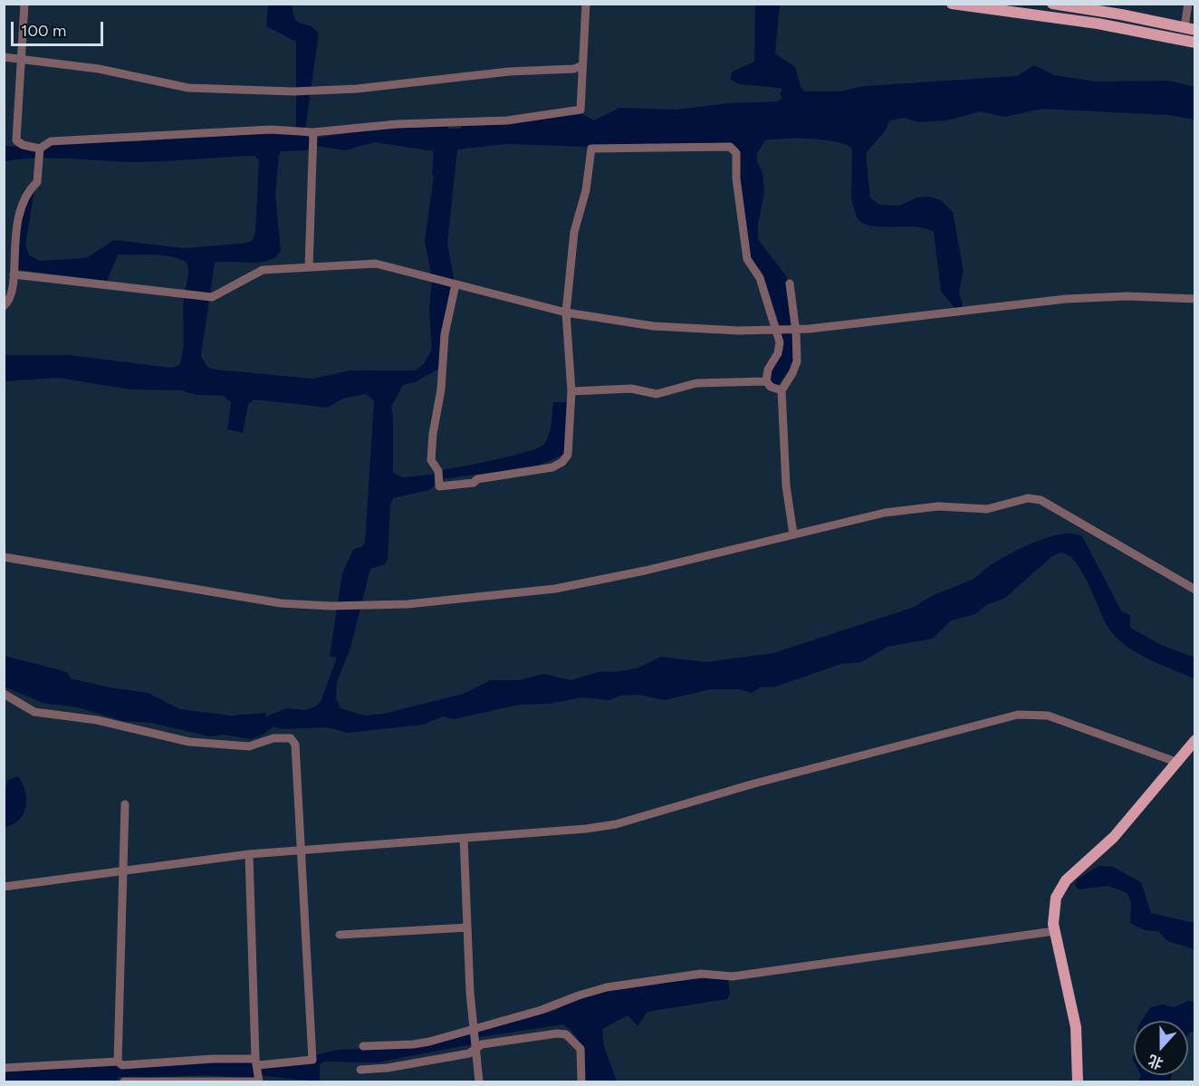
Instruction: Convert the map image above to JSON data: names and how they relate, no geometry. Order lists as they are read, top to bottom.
{
  "scale_bar": "100 m",
  "north": "bottom"
}
